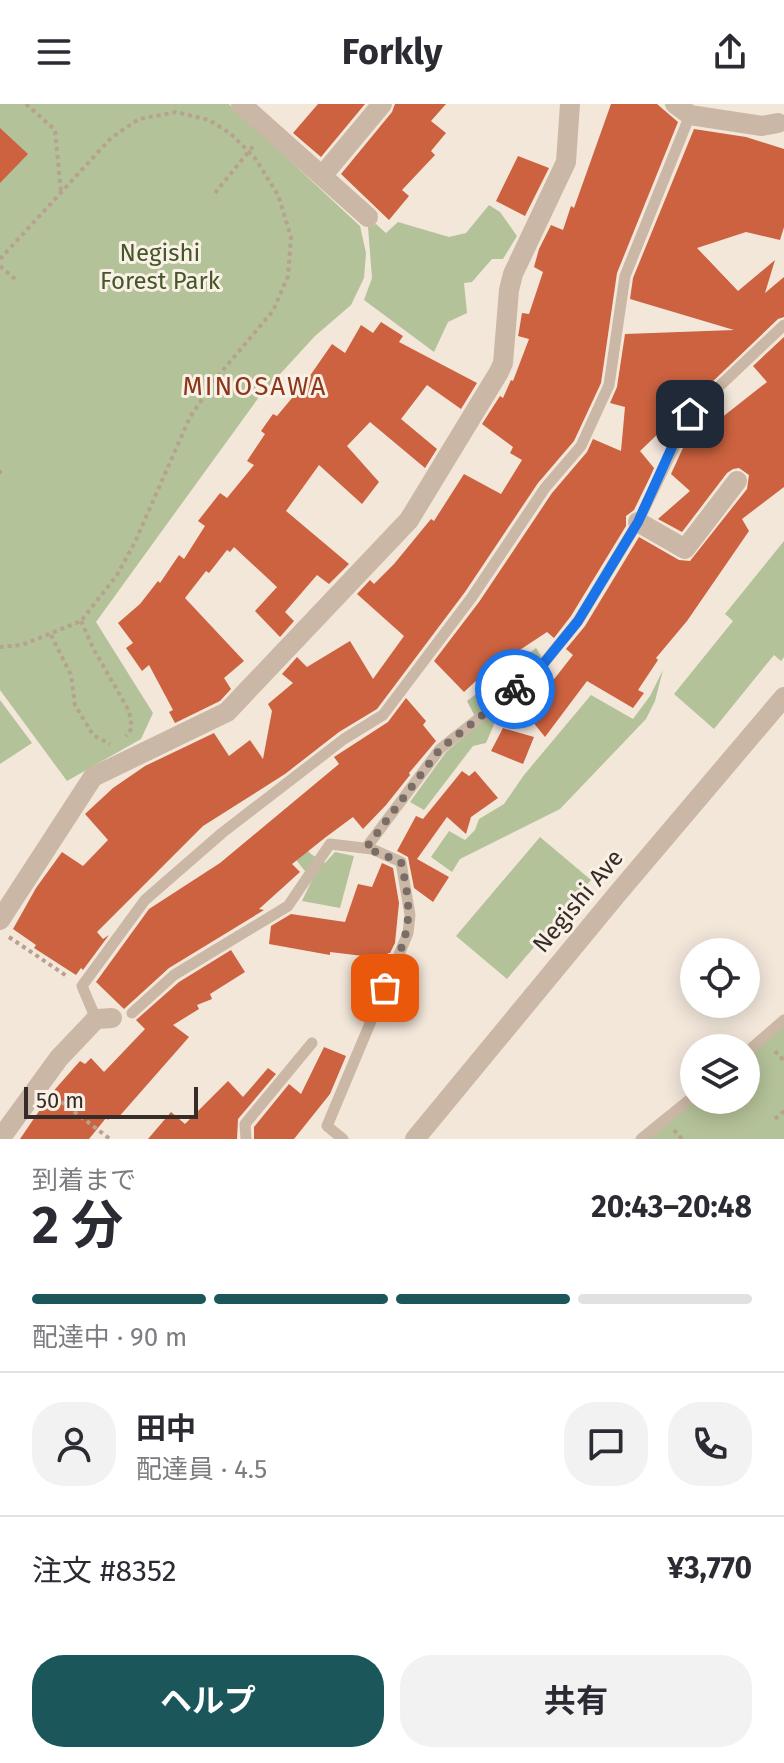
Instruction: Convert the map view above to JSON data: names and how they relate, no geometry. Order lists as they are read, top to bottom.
{
  "streets": {
    "street": ["Negishi Ave"]
  },
  "districts": ["MINOSAWA"],
  "parks": ["Negishi Forest Park"],
  "scale_bar": "50 m",
  "page": {
    "header": "Forkly",
    "scale": "50 m",
    "heading": ["2 分", "到着まで", "20:43–20:48"],
    "panel": [
      "田中",
      "配達員 · 4.5",
      "注文 #8352",
      "¥3,770"
    ],
    "bar": "配達中 · 90 m",
    "buttons": ["ヘルプ", "共有"]
  }
}
